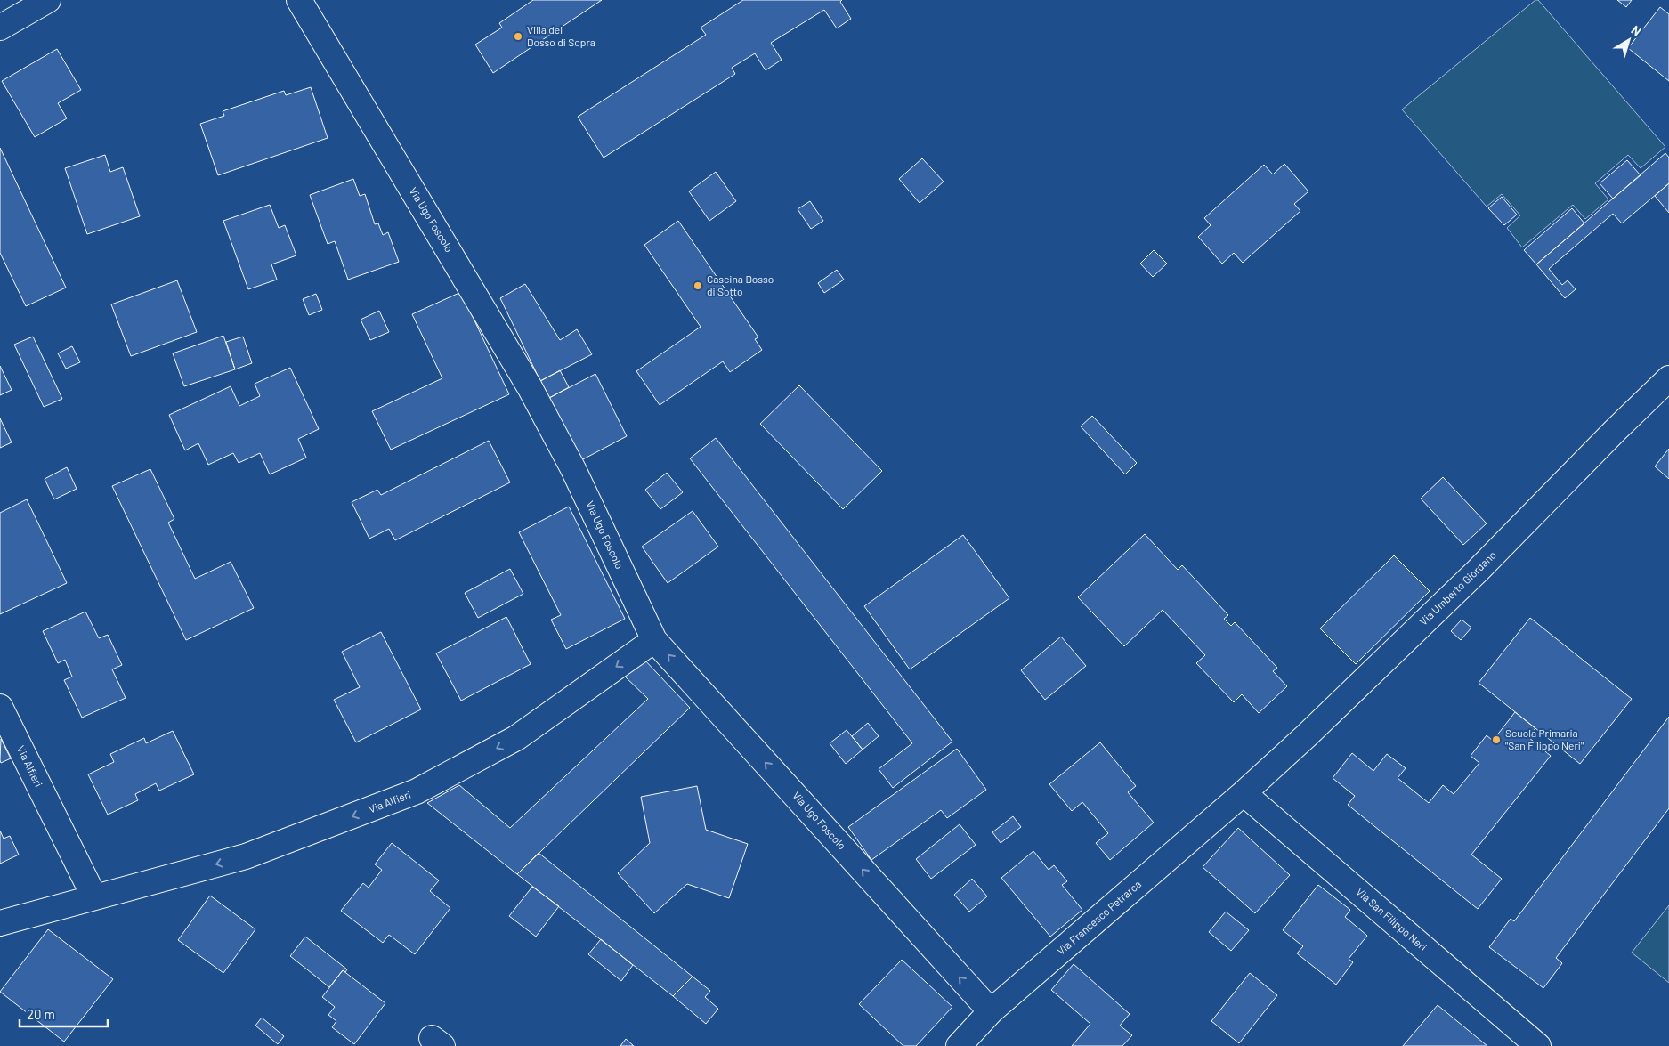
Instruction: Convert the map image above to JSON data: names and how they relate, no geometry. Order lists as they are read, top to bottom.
{
  "streets": {
    "street": [
      "Via Ugo Foscolo",
      "Via Umberto Giordano",
      "Via Alfieri",
      "Via Francesco Petrarca",
      "Via San Filippo Neri"
    ]
  },
  "crossings": [
    ["Via Ugo Foscolo", "Via Alfieri"],
    ["Via Ugo Foscolo", "Via Francesco Petrarca"],
    ["Via Umberto Giordano", "Via Francesco Petrarca"],
    ["Via Umberto Giordano", "Via San Filippo Neri"],
    ["Via Francesco Petrarca", "Via San Filippo Neri"]
  ],
  "one_way": ["Via Ugo Foscolo", "Via Alfieri"],
  "places": ["Villa del Dosso di Sopra", "Cascina Dosso di Sotto", "Scuola Primaria \"San Filippo Neri\""],
  "scale_bar": "20 m",
  "north": "top right"
}
